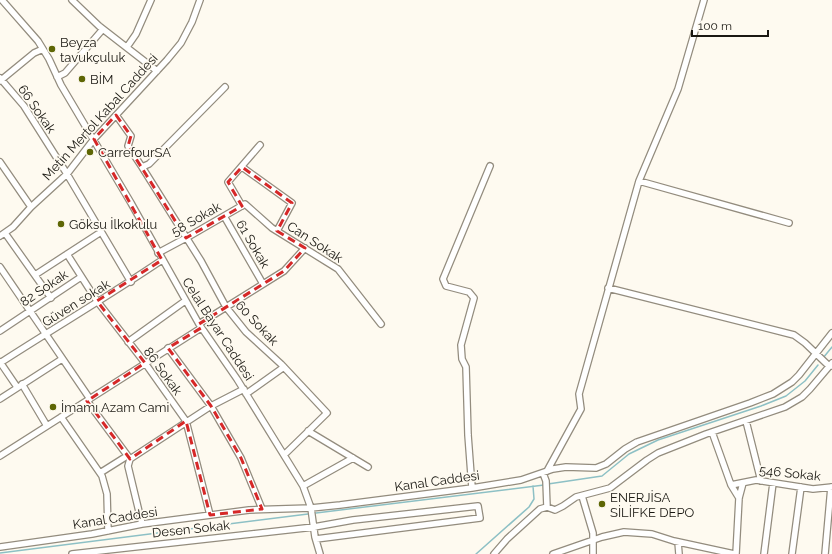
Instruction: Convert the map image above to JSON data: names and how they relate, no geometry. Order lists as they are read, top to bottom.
{
  "streets": {
    "street": [
      "66 Sokak",
      "Metin Mertol Kabal Caddesi",
      "58 Sokak",
      "Can Sokak",
      "61 Sokak",
      "82 Sokak",
      "Güven sokak",
      "60 Sokak",
      "Celal Bayar Caddesi",
      "86 Sokak",
      "546 Sokak",
      "Kanal Caddesi",
      "Desen Sokak"
    ]
  },
  "crossings": [
    ["66 Sokak", "Metin Mertol Kabal Caddesi"],
    ["66 Sokak", "Güven sokak"],
    ["Metin Mertol Kabal Caddesi", "60 Sokak"],
    ["Metin Mertol Kabal Caddesi", "Celal Bayar Caddesi"],
    ["58 Sokak", "Can Sokak"],
    ["58 Sokak", "61 Sokak"],
    ["58 Sokak", "60 Sokak"],
    ["58 Sokak", "Celal Bayar Caddesi"],
    ["82 Sokak", "86 Sokak"],
    ["Güven sokak", "Celal Bayar Caddesi"],
    ["Güven sokak", "86 Sokak"],
    ["Celal Bayar Caddesi", "Kanal Caddesi"],
    ["Celal Bayar Caddesi", "Desen Sokak"],
    ["86 Sokak", "Kanal Caddesi"]
  ],
  "places": [
    "Beyza tavukçuluk",
    "BİM",
    "CarrefourSA",
    "Göksu İlkokulu",
    "İmamı Azam Cami",
    "ENERJİSA SİLİFKE DEPO"
  ],
  "scale_bar": "100 m"
}
